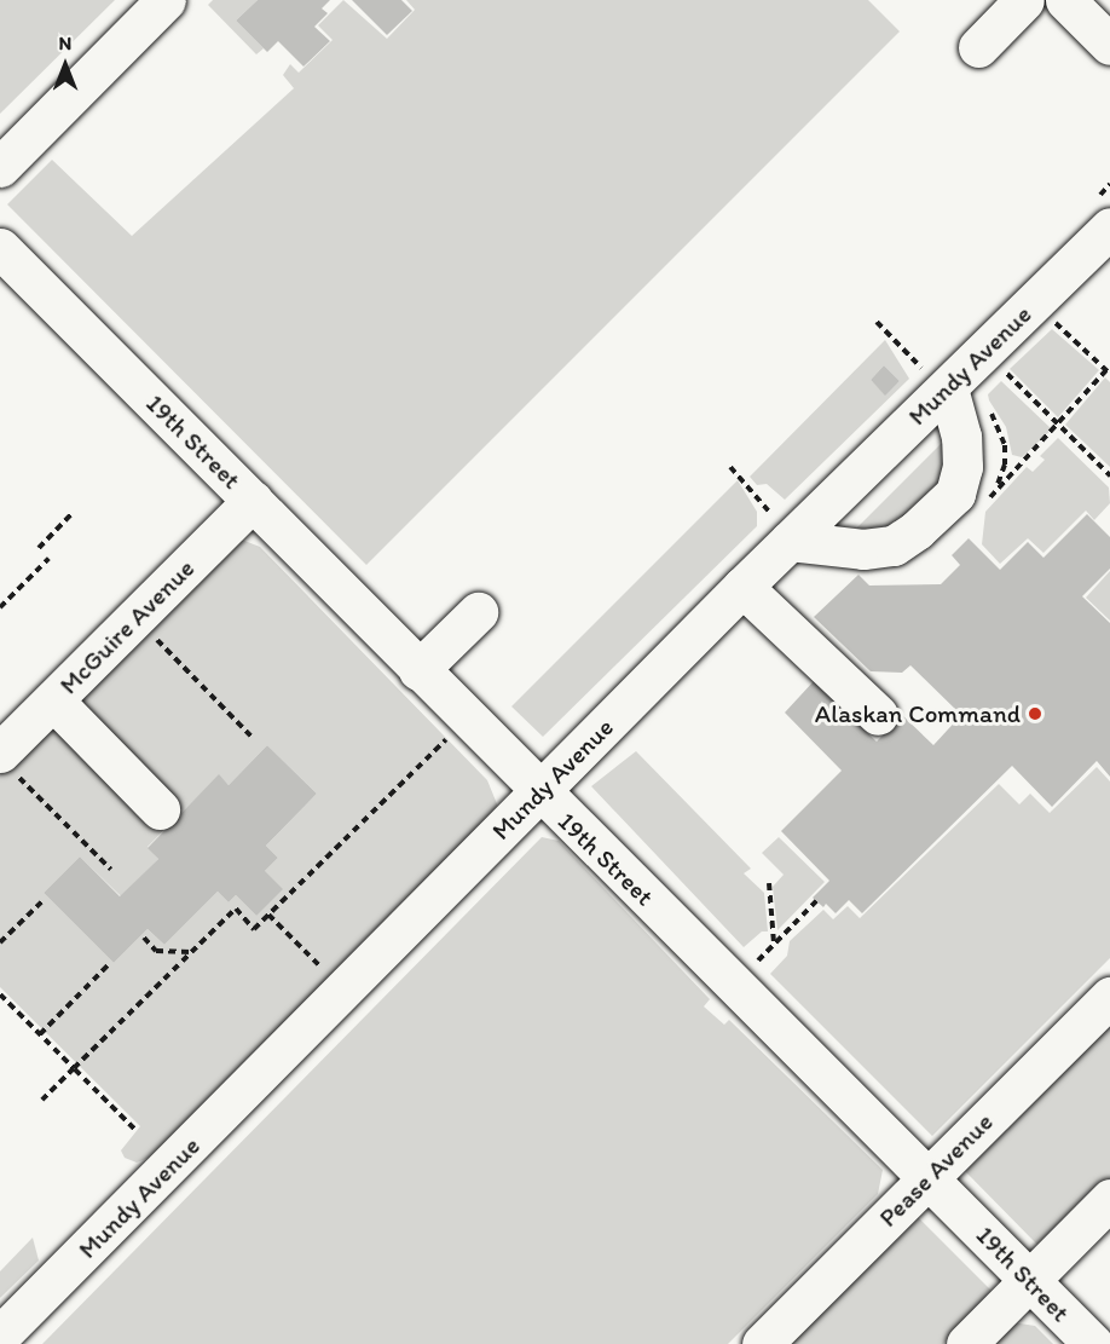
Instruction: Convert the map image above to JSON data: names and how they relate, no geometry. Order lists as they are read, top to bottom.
{
  "streets": {
    "street": [
      "Mundy Avenue",
      "19th Street",
      "McGuire Avenue",
      "Pease Avenue"
    ]
  },
  "crossings": [
    ["Mundy Avenue", "19th Street"],
    ["19th Street", "McGuire Avenue"],
    ["19th Street", "Pease Avenue"]
  ],
  "places": ["Alaskan Command"],
  "north": "top"
}
